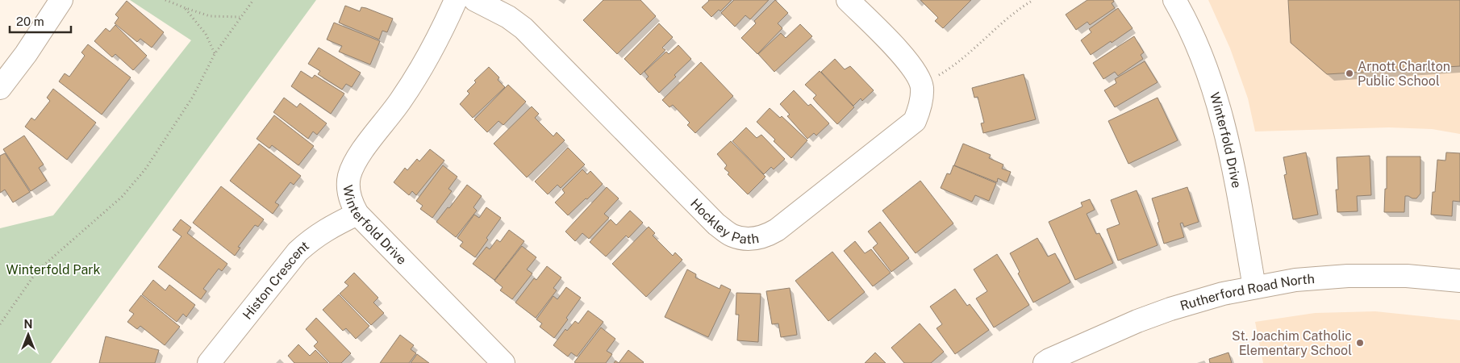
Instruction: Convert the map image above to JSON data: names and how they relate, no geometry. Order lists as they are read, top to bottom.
{
  "streets": {
    "street": [
      "Winterfold Drive",
      "Hockley Path",
      "Histon Crescent",
      "Rutherford Road North"
    ]
  },
  "crossings": [
    ["Winterfold Drive", "Histon Crescent"],
    ["Winterfold Drive", "Rutherford Road North"]
  ],
  "parks": ["Winterfold Park"],
  "places": ["Arnott Charlton Public School", "St. Joachim Catholic Elementary School"],
  "scale_bar": "20 m",
  "north": "top"
}
